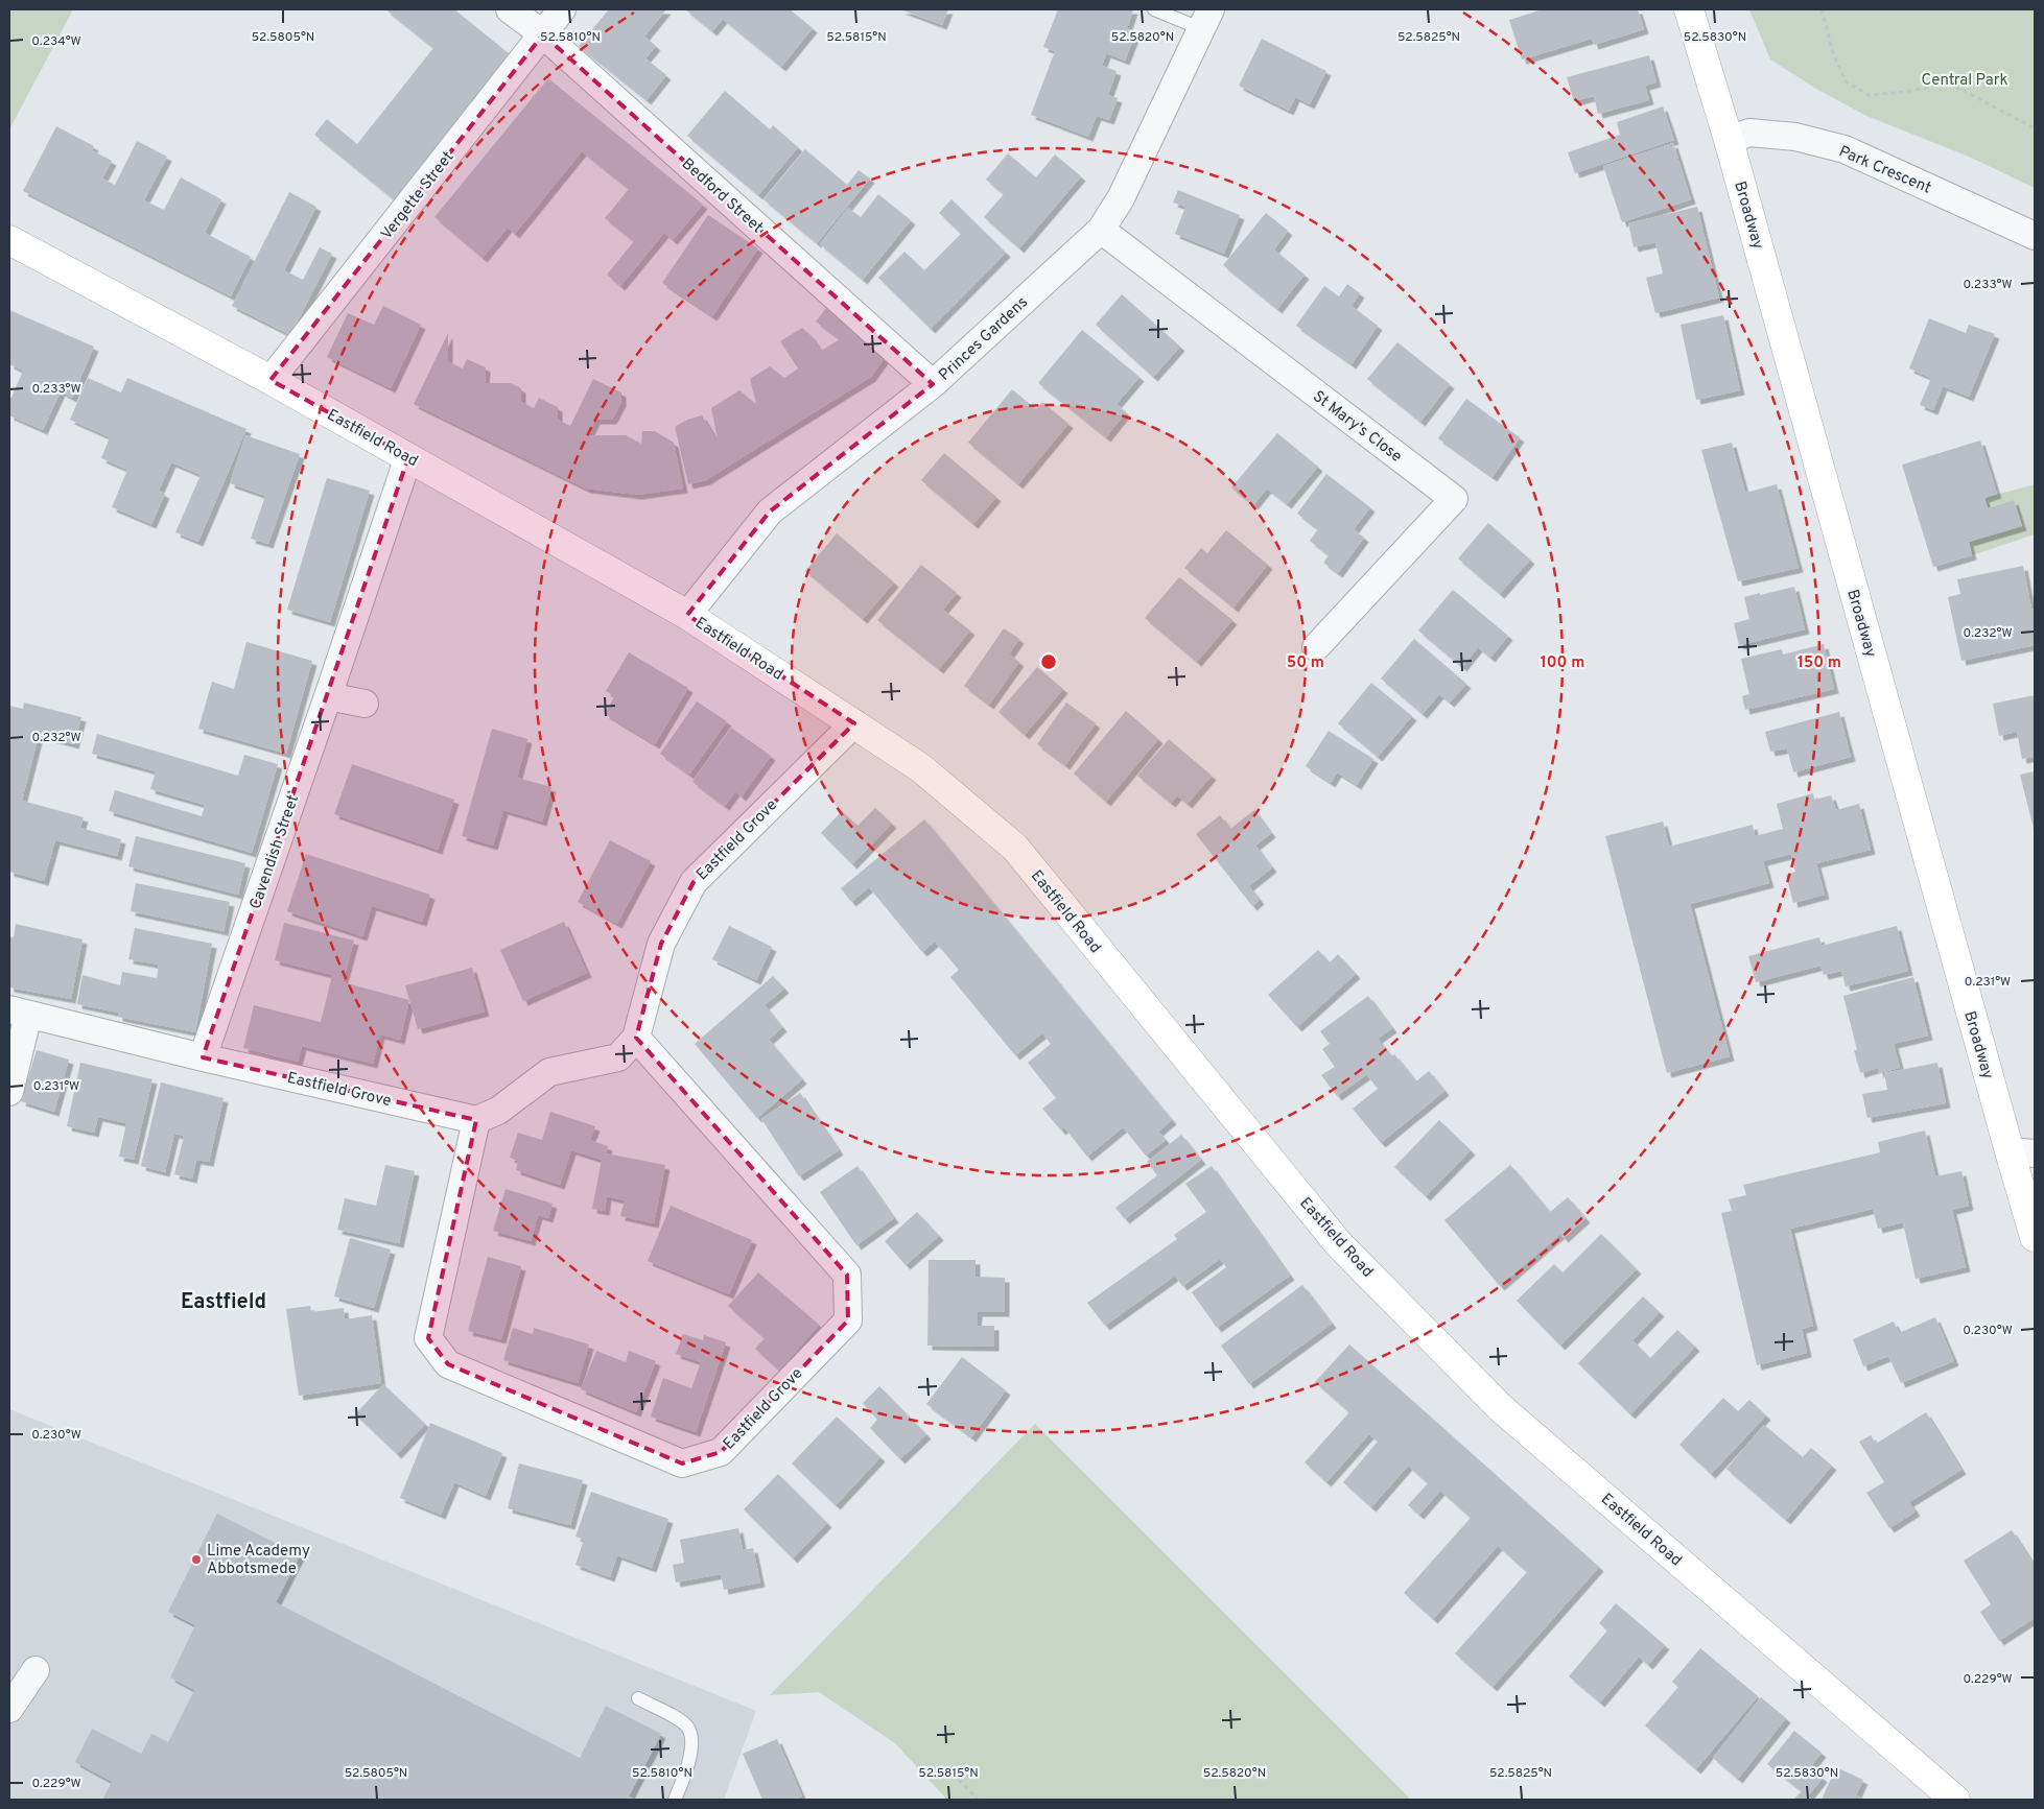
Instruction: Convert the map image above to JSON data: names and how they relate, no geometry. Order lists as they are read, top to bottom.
{
  "streets": {
    "street": [
      "Park Crescent",
      "Vergette Street",
      "Bedford Street",
      "Broadway",
      "Princes Gardens",
      "St Mary's Close",
      "Eastfield Road",
      "Eastfield Grove",
      "Cavendish Street"
    ]
  },
  "crossings": [
    ["Park Crescent", "Broadway"],
    ["Vergette Street", "Bedford Street"],
    ["Vergette Street", "Eastfield Road"],
    ["Bedford Street", "Princes Gardens"],
    ["Princes Gardens", "St Mary's Close"],
    ["Princes Gardens", "Eastfield Road"],
    ["Eastfield Road", "Eastfield Grove"],
    ["Eastfield Road", "Cavendish Street"],
    ["Eastfield Grove", "Cavendish Street"]
  ],
  "districts": ["Eastfield"],
  "parks": ["Central Park"],
  "places": ["Lime Academy Abbotsmede"],
  "coordinates": [
    "52.5805°N",
    "52.5810°N",
    "52.5815°N",
    "52.5820°N",
    "52.5825°N",
    "52.5830°N",
    "0.234°W",
    "0.233°W",
    "0.232°W",
    "0.231°W",
    "0.230°W",
    "0.229°W"
  ],
  "rings": ["50 m", "100 m", "150 m"]
}
